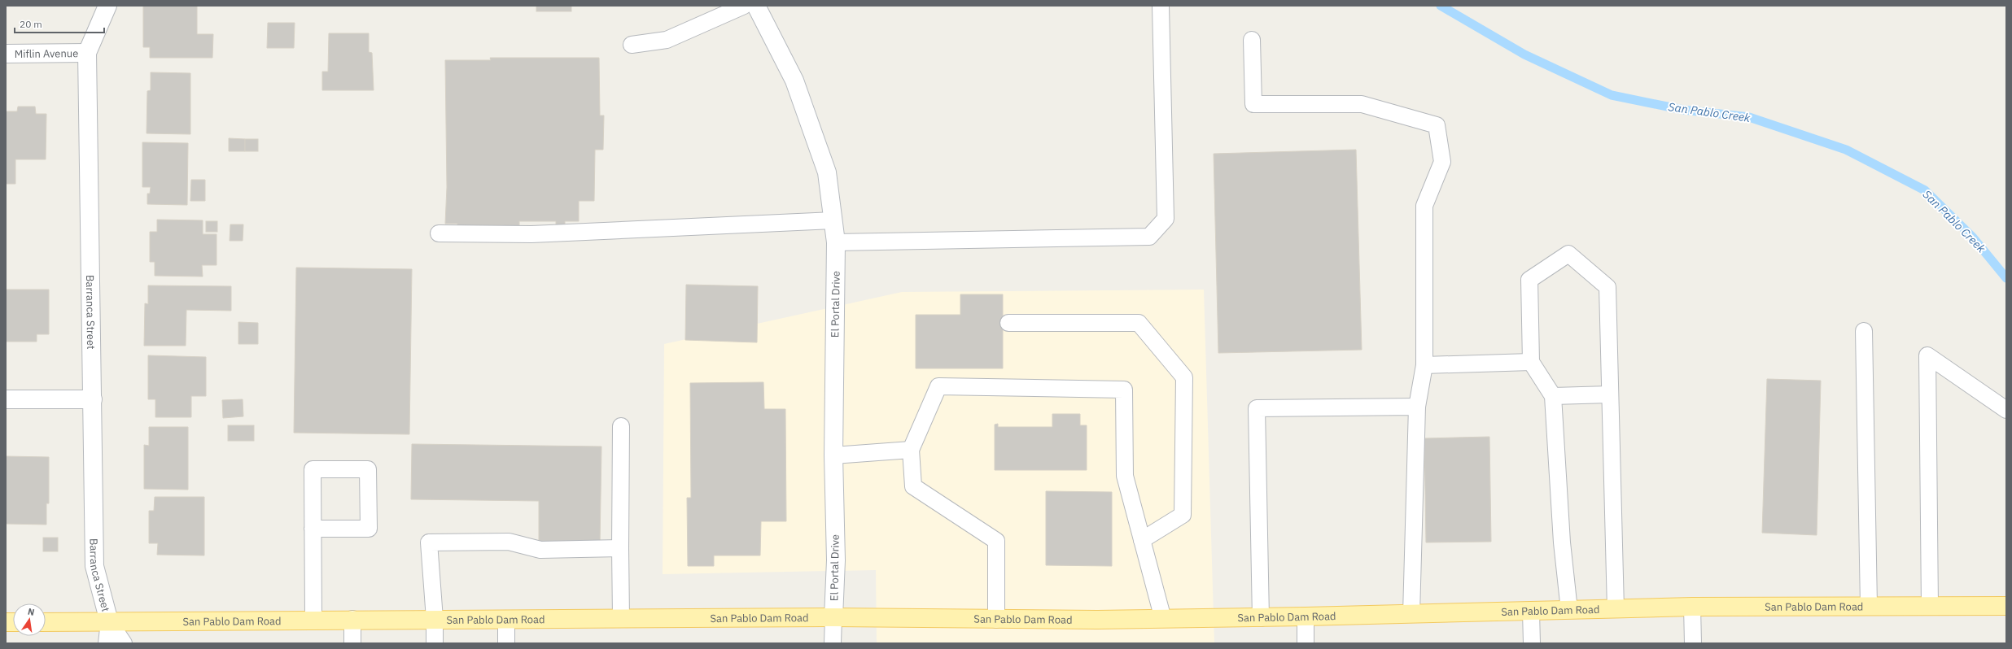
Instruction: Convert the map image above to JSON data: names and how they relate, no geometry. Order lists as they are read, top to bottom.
{
  "streets": {
    "main road": ["San Pablo Dam Road"],
    "street": ["Miflin Avenue", "El Portal Drive", "Barranca Street"]
  },
  "crossings": [
    ["Miflin Avenue", "Barranca Street"],
    ["El Portal Drive", "San Pablo Dam Road"],
    ["Barranca Street", "San Pablo Dam Road"]
  ],
  "water": ["San Pablo Creek"],
  "scale_bar": "20 m",
  "north": "top"
}
